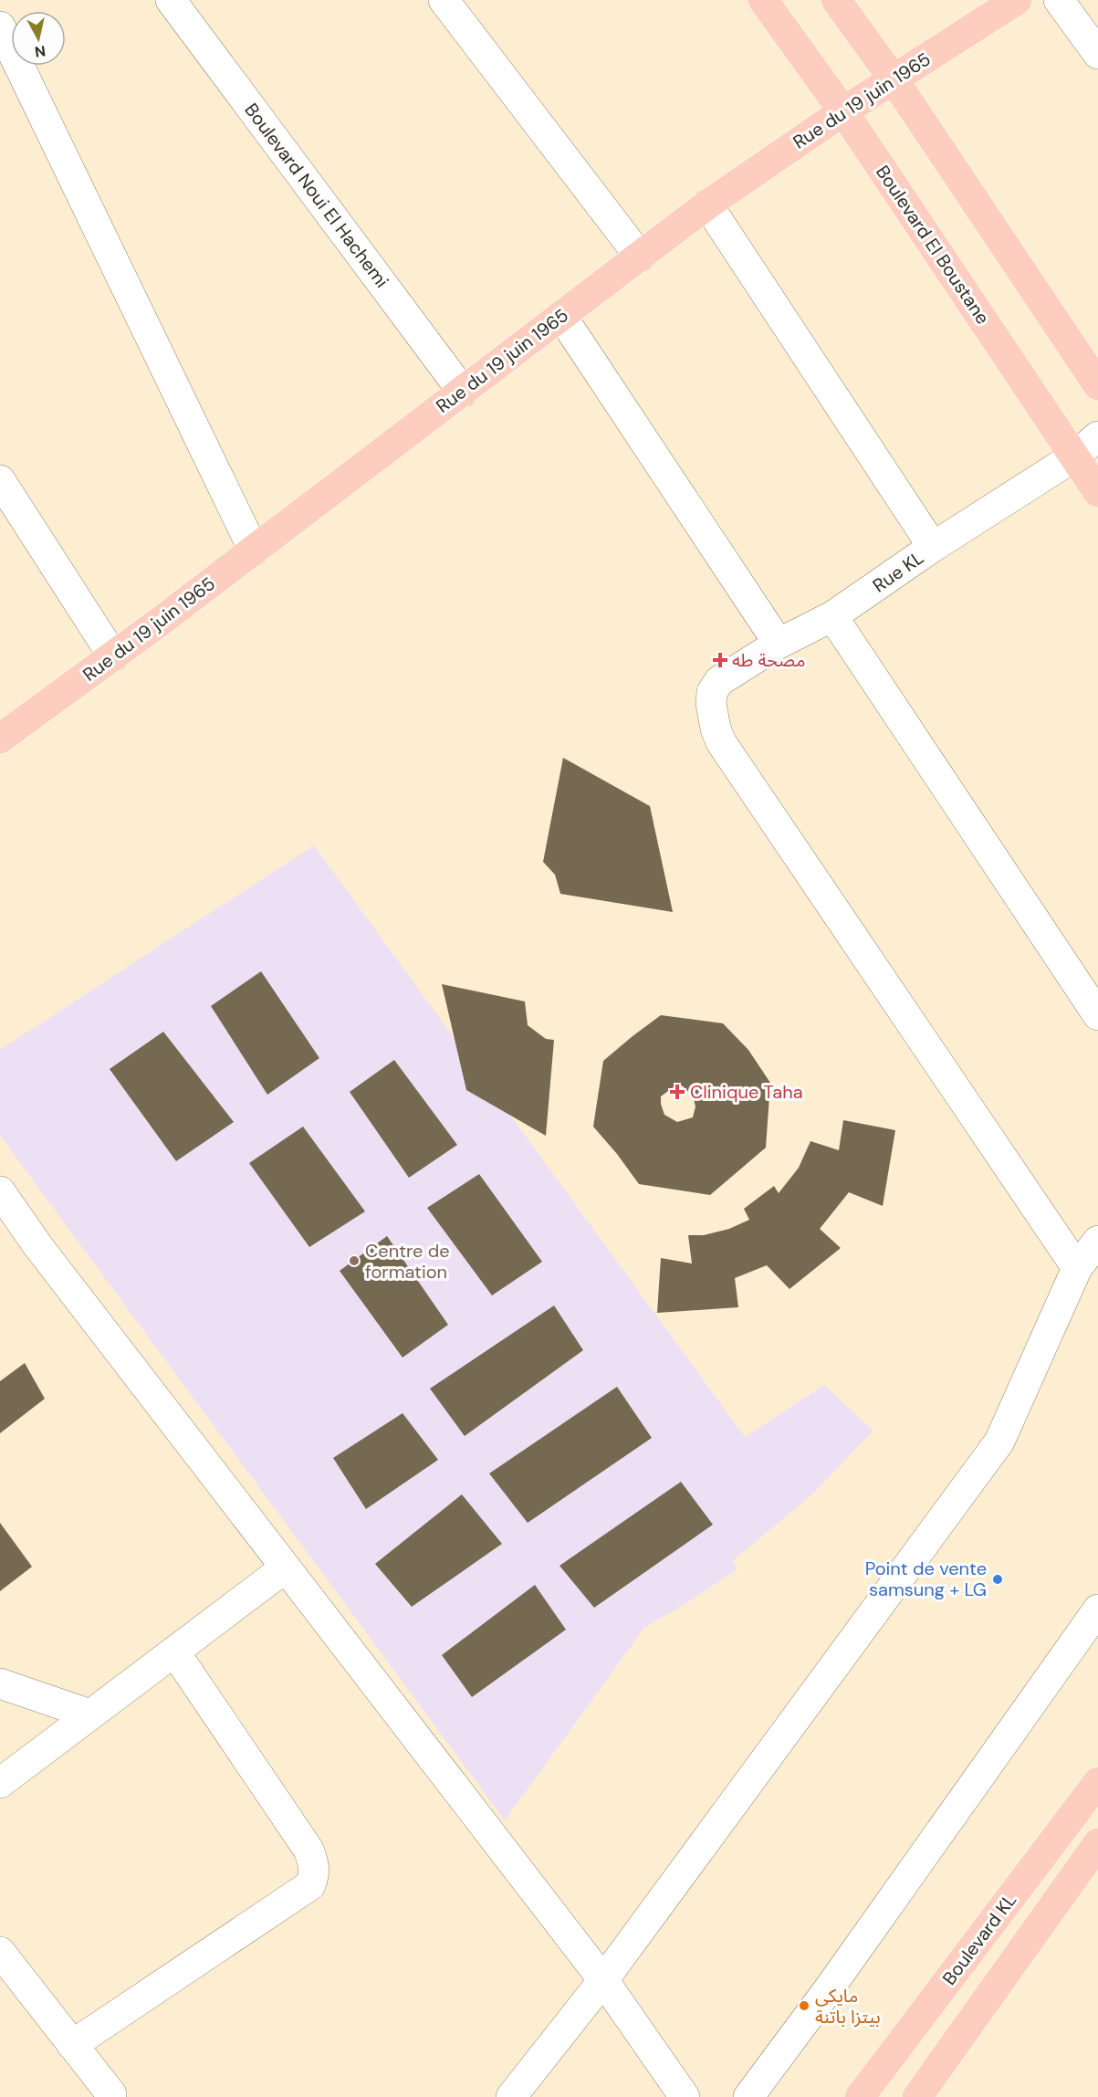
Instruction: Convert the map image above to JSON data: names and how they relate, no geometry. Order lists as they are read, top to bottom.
{
  "streets": {
    "main road": ["Rue du 19 juin 1965", "Boulevard El Boustane", "Boulevard KL"],
    "street": ["Boulevard Noui El Hachemi", "Rue KL"]
  },
  "crossings": [
    ["Rue du 19 juin 1965", "Boulevard Noui El Hachemi"],
    ["Rue du 19 juin 1965", "Boulevard El Boustane"],
    ["Boulevard El Boustane", "Rue KL"]
  ],
  "places": {
    "health": ["مصحة طه", "Clinique Taha"],
    "other": ["Centre de formation", "Point de vente samsung + LG", "مايكي بيتزا باتنة"]
  },
  "north": "bottom"
}
